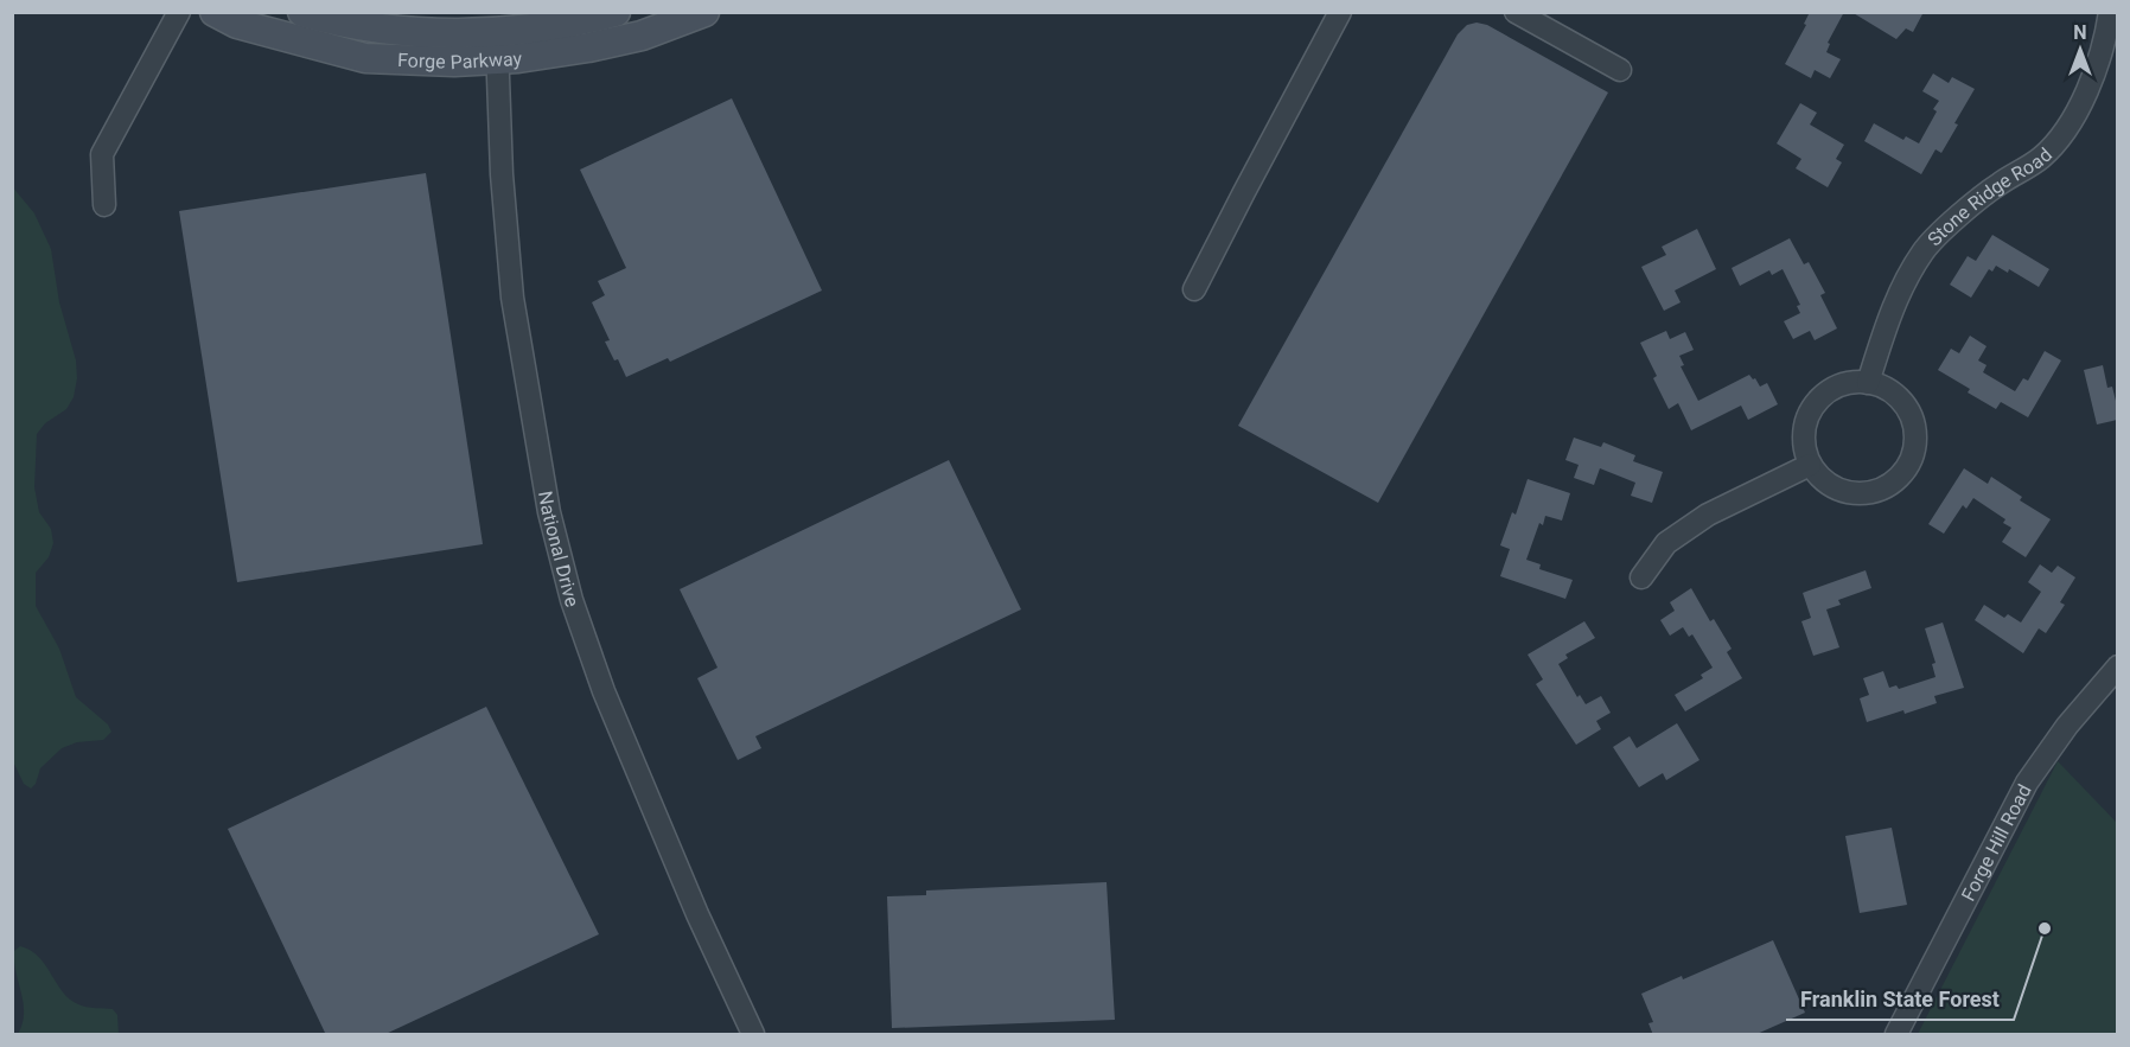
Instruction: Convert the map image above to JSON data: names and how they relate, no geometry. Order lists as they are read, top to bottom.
{
  "streets": {
    "street": [
      "Forge Parkway",
      "Stone Ridge Road",
      "National Drive",
      "Forge Hill Road"
    ]
  },
  "crossings": [
    ["Forge Parkway", "National Drive"]
  ],
  "places": ["Franklin State Forest"],
  "north": "top"
}
